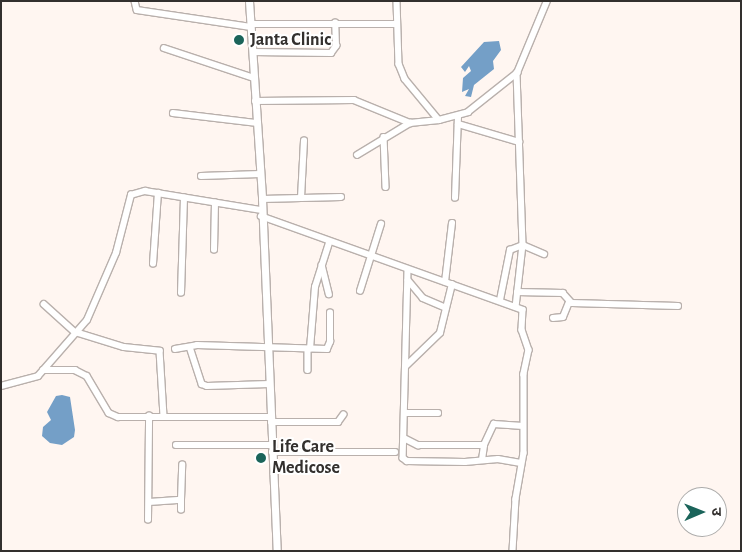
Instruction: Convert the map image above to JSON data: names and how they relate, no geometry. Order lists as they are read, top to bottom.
{
  "places": ["Janta Clinic", "Life Care Medicose"],
  "north": "right"
}
